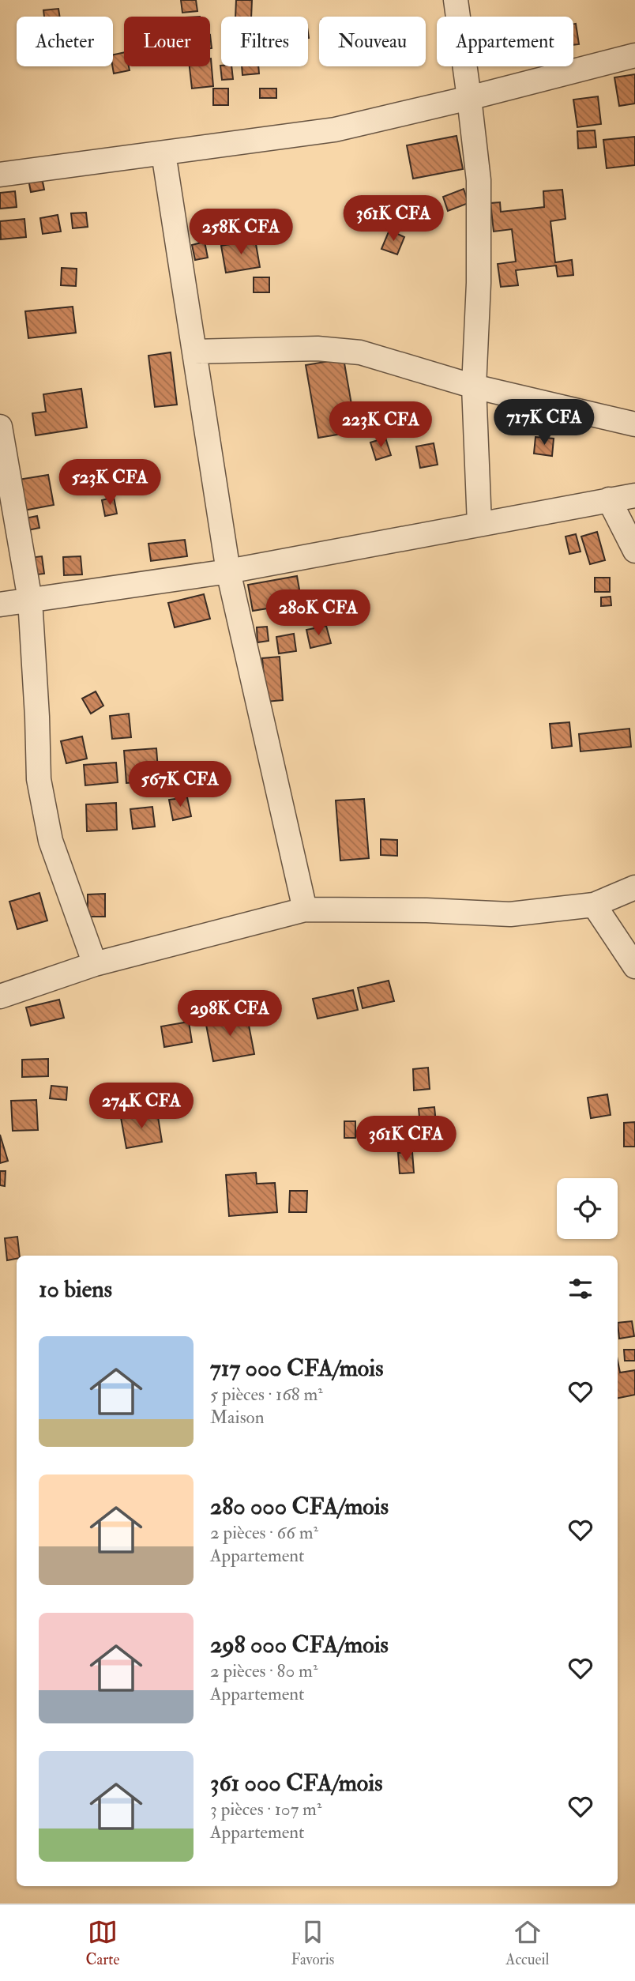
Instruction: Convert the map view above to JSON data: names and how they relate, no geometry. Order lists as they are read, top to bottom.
{
  "page": {
    "chip": [
      "Acheter",
      "Louer",
      "Filtres",
      "Nouveau",
      "Appartement"
    ],
    "price": [
      "361K CFA",
      "258K CFA",
      "717K CFA",
      "223K CFA",
      "523K CFA",
      "280K CFA",
      "567K CFA",
      "298K CFA",
      "274K CFA",
      "361K CFA"
    ],
    "heading": "10 biens",
    "list": [
      {
        "name": "717 000 CFA/mois",
        "note": "5 pièces · 168 m² · Maison"
      },
      {
        "name": "280 000 CFA/mois",
        "note": "2 pièces · 66 m² · Appartement"
      },
      {
        "name": "298 000 CFA/mois",
        "note": "2 pièces · 80 m² · Appartement"
      },
      {
        "name": "361 000 CFA/mois",
        "note": "3 pièces · 107 m² · Appartement"
      }
    ],
    "tabs": ["Carte", "Favoris", "Accueil"]
  }
}
